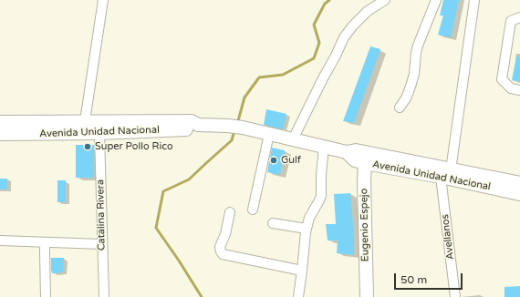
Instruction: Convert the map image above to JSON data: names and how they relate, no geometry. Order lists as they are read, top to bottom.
{
  "streets": {
    "main road": ["Avenida Unidad Nacional", "Eugenio Espejo"],
    "street": ["Catalina Rivera", "Avellanos"]
  },
  "crossings": [
    ["Avenida Unidad Nacional", "Catalina Rivera"],
    ["Avenida Unidad Nacional", "Eugenio Espejo"],
    ["Avenida Unidad Nacional", "Avellanos"]
  ],
  "places": ["Super Pollo Rico", "Gulf"],
  "scale_bar": "50 m"
}
